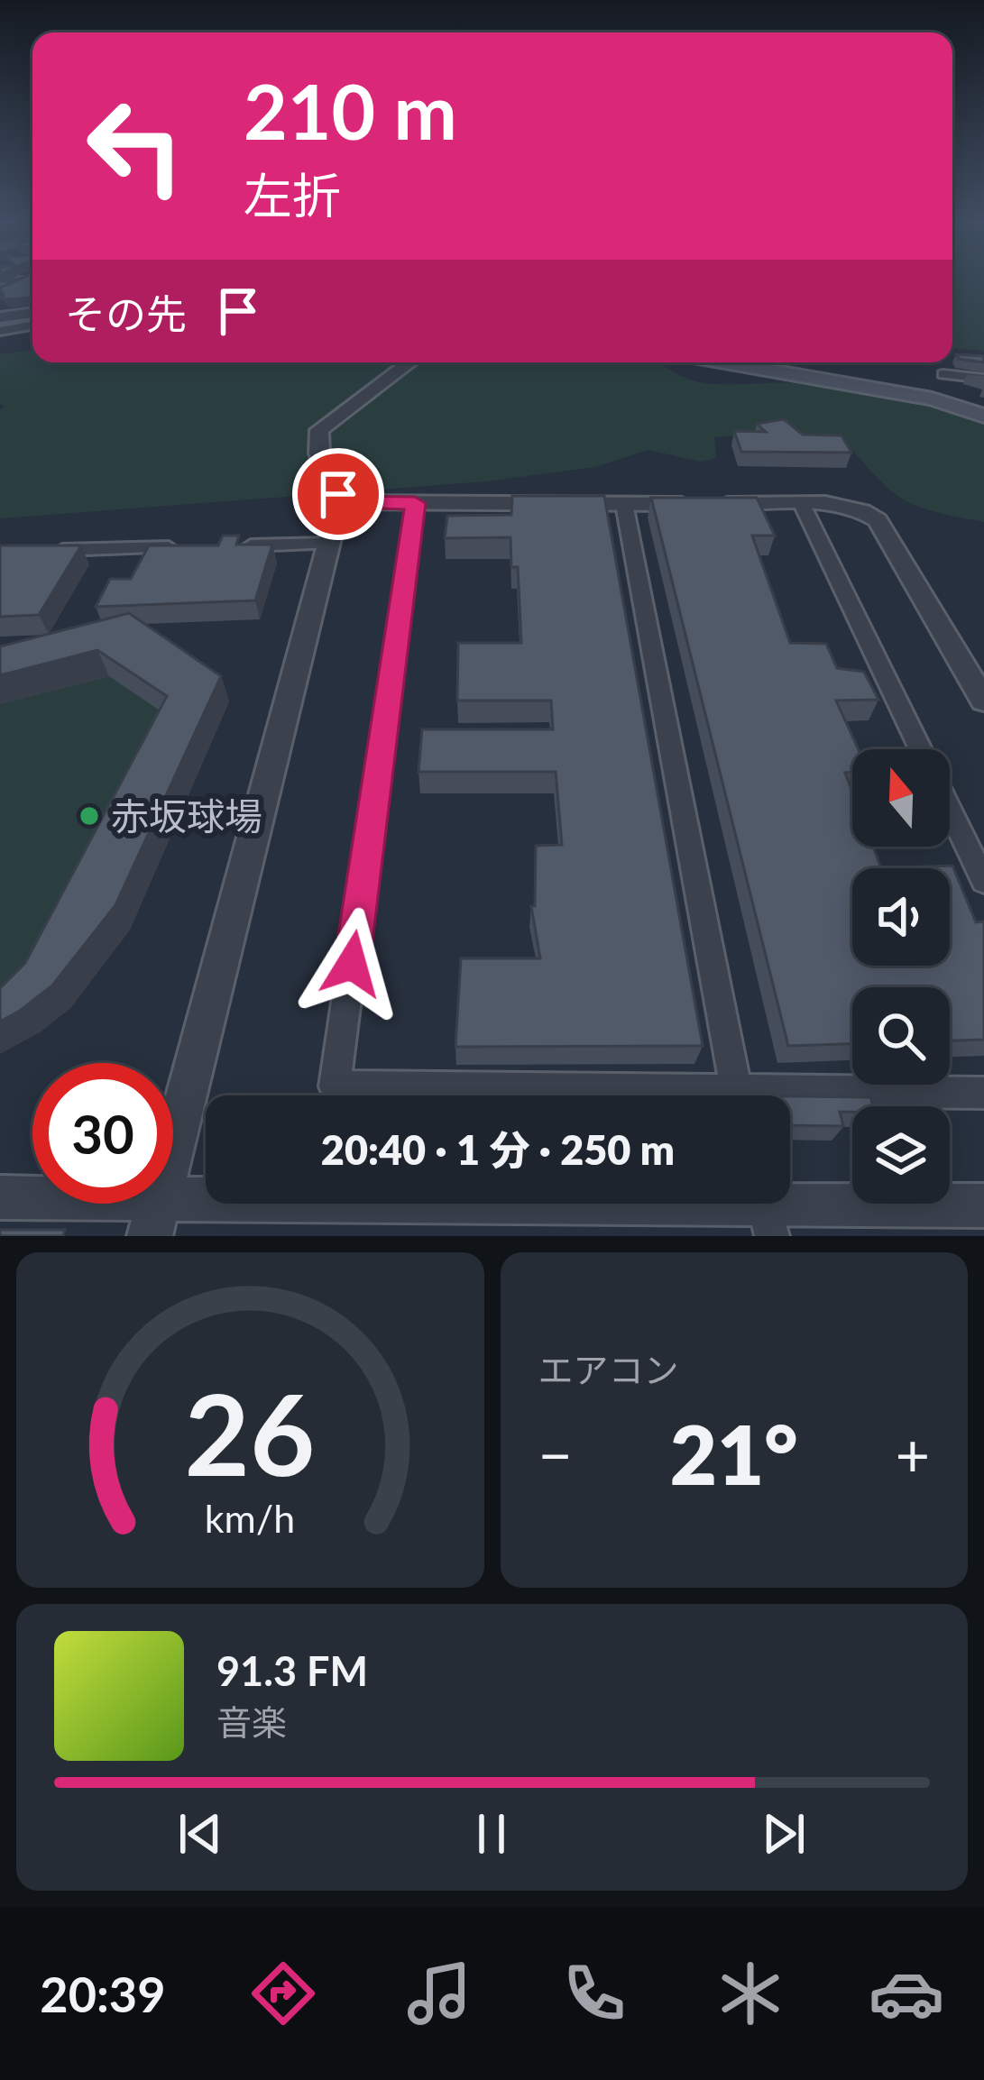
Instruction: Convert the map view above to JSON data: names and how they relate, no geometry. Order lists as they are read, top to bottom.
{
  "places": ["赤坂球場"],
  "north": "top",
  "page": {
    "turn": ["210 m", "左折"],
    "then": "その先",
    "limit": "30",
    "trip": "20:40 · 1 分 · 250 m",
    "tile": "エアコン",
    "heat": ["−", "21°", "+"],
    "song": ["91.3 FM", "音楽"],
    "tabs": "20:39",
    "gauge": ["26", "km/h"]
  }
}
